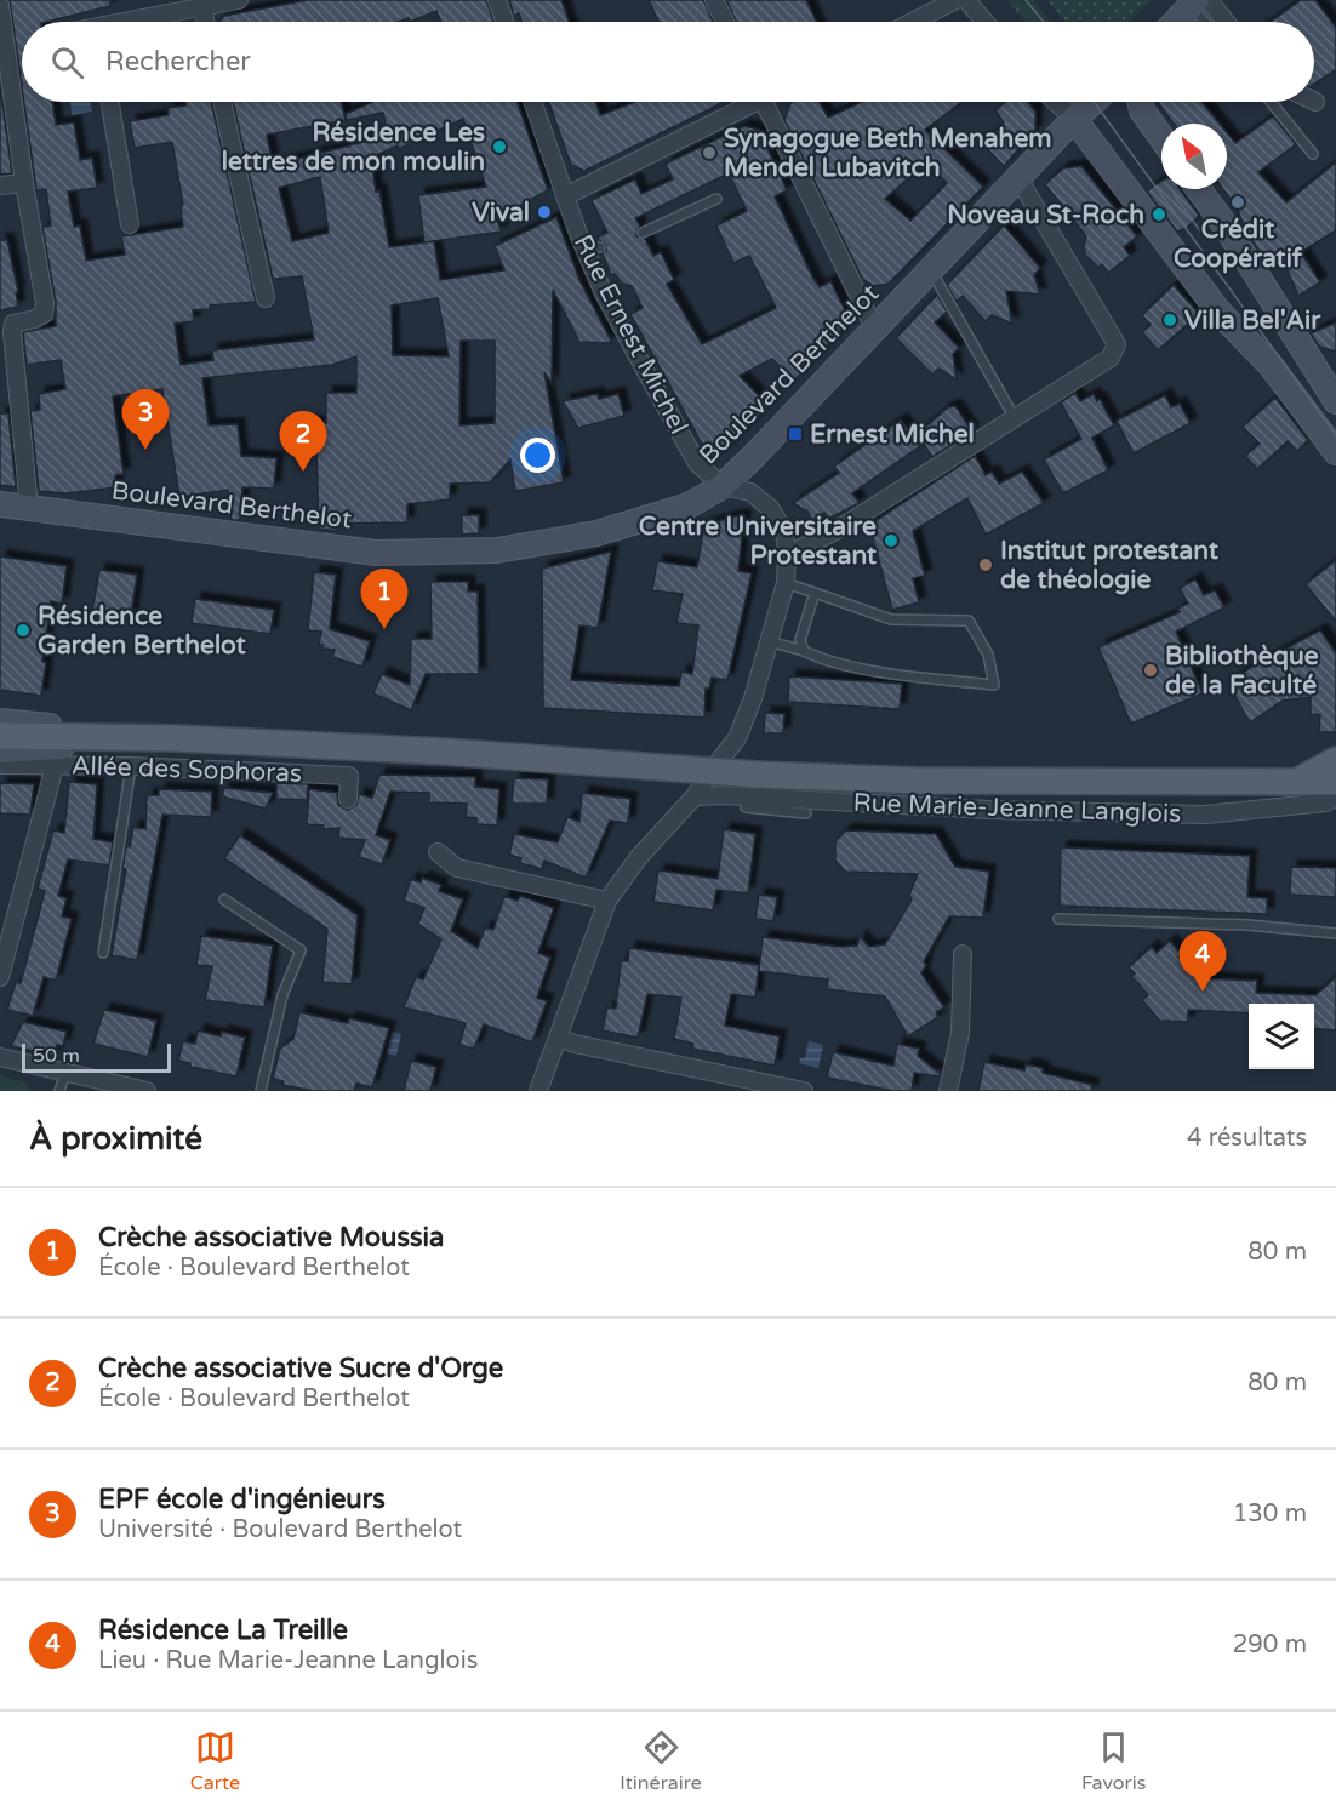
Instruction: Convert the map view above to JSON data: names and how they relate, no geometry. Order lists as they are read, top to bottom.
{
  "streets": {
    "main road": ["Boulevard Berthelot"],
    "street": ["Rue Ernest Michel", "Allée des Sophoras", "Rue Marie-Jeanne Langlois"]
  },
  "crossings": [
    ["Rue Ernest Michel", "Boulevard Berthelot"]
  ],
  "places": {
    "other": [
      "Résidence Les lettres de mon moulin",
      "Synagogue Beth Menahem Mendel Lubavitch",
      "Crédit Coopératif",
      "Vival",
      "Noveau St-Roch",
      "Villa Bel'Air",
      "Centre Universitaire Protestant",
      "Institut protestant de théologie",
      "Résidence Garden Berthelot",
      "Bibliothèque de la Faculté"
    ],
    "transit": ["Ernest Michel"]
  },
  "scale_bar": "50 m",
  "north": "top left",
  "page": {
    "search": "Rechercher",
    "pins": [
      "3",
      "2",
      "1",
      "4"
    ],
    "scale": "50 m",
    "heading": ["À proximité", "4 résultats"],
    "list": [
      {
        "mark": "1",
        "name": "Crèche associative Moussia",
        "note": "École · Boulevard Berthelot",
        "value": "80 m"
      },
      {
        "mark": "2",
        "name": "Crèche associative Sucre d'Orge",
        "note": "École · Boulevard Berthelot",
        "value": "80 m"
      },
      {
        "mark": "3",
        "name": "EPF école d'ingénieurs",
        "note": "Université · Boulevard Berthelot",
        "value": "130 m"
      },
      {
        "mark": "4",
        "name": "Résidence La Treille",
        "note": "Lieu · Rue Marie-Jeanne Langlois",
        "value": "290 m"
      }
    ],
    "nav": ["Carte", "Itinéraire", "Favoris"]
  }
}
